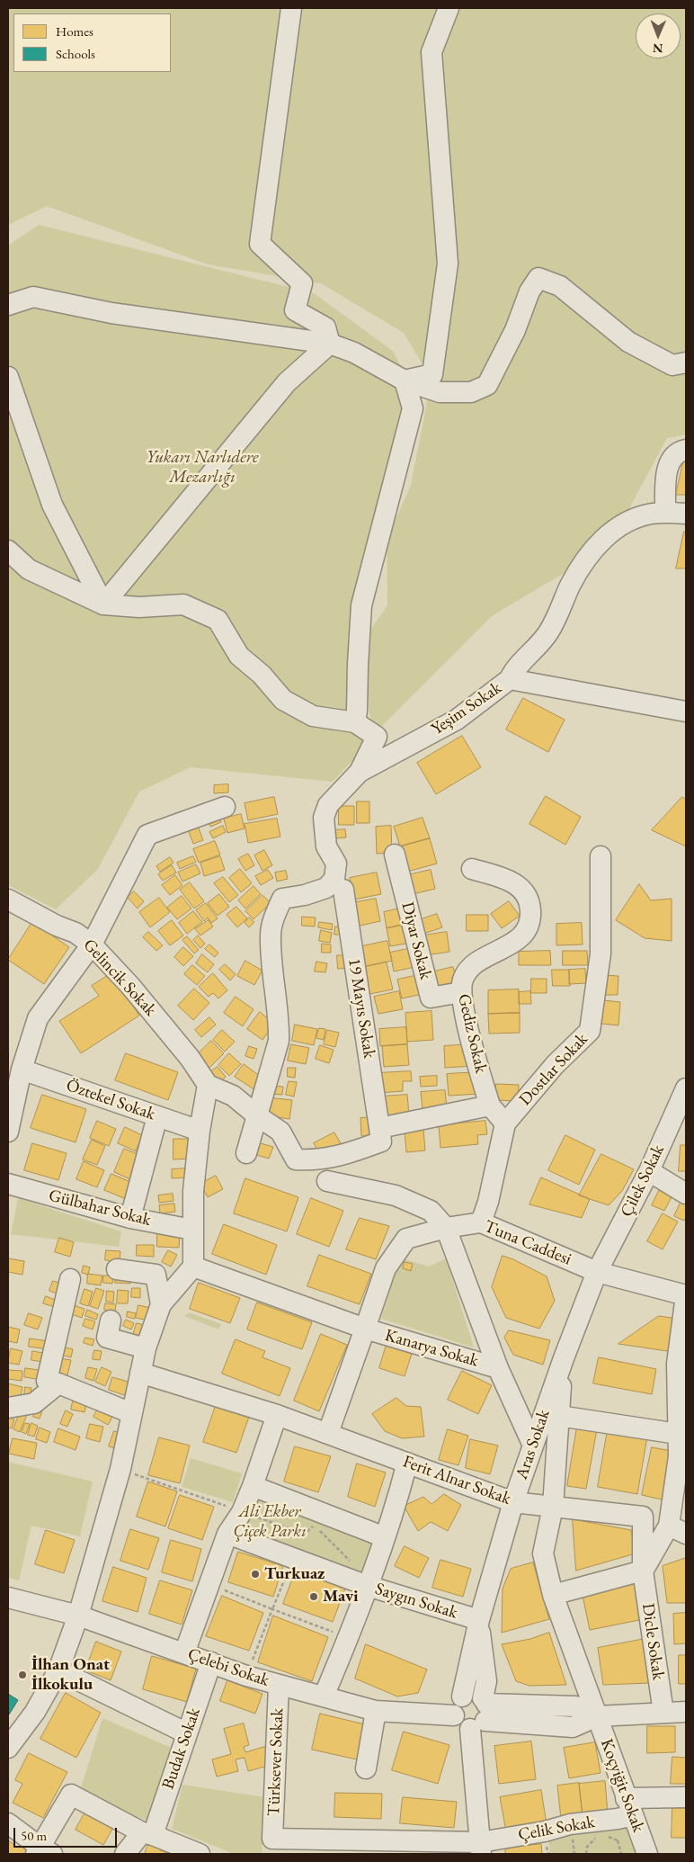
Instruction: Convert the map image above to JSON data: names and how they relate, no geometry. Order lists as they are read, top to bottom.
{
  "streets": {
    "street": [
      "Yeşim Sokak",
      "Diyar Sokak",
      "Gelincik Sokak",
      "19 Mayıs Sokak",
      "Gediz Sokak",
      "Dostlar Sokak",
      "Öztekel Sokak",
      "Çilek Sokak",
      "Gülbahar Sokak",
      "Tuna Caddesi",
      "Kanarya Sokak",
      "Aras Sokak",
      "Ferit Alnar Sokak",
      "Saygın Sokak",
      "Dicle Sokak",
      "Çelebi Sokak",
      "Budak Sokak",
      "Türksever Sokak",
      "Koçyiğit Sokak",
      "Çelik Sokak"
    ]
  },
  "crossings": [
    ["Diyar Sokak", "Gediz Sokak"],
    ["Dostlar Sokak", "Tuna Caddesi"],
    ["Çilek Sokak", "Tuna Caddesi"],
    ["Çilek Sokak", "Aras Sokak"],
    ["Tuna Caddesi", "Kanarya Sokak"],
    ["Tuna Caddesi", "Aras Sokak"],
    ["Tuna Caddesi", "Ferit Alnar Sokak"],
    ["Aras Sokak", "Ferit Alnar Sokak"],
    ["Aras Sokak", "Saygın Sokak"],
    ["Aras Sokak", "Çelebi Sokak"],
    ["Aras Sokak", "Koçyiğit Sokak"],
    ["Ferit Alnar Sokak", "Dicle Sokak"],
    ["Ferit Alnar Sokak", "Koçyiğit Sokak"],
    ["Çelebi Sokak", "Budak Sokak"],
    ["Çelebi Sokak", "Türksever Sokak"],
    ["Türksever Sokak", "Çelik Sokak"],
    ["Koçyiğit Sokak", "Çelik Sokak"]
  ],
  "parks": ["Yukarı Narlıdere Mezarlığı", "Ali Ekber Çiçek Parkı"],
  "places": ["Turkuaz", "Mavi", "İlhan Onat İlkokulu"],
  "legend": ["Homes", "Schools"],
  "scale_bar": "50 m",
  "north": "bottom"
}
